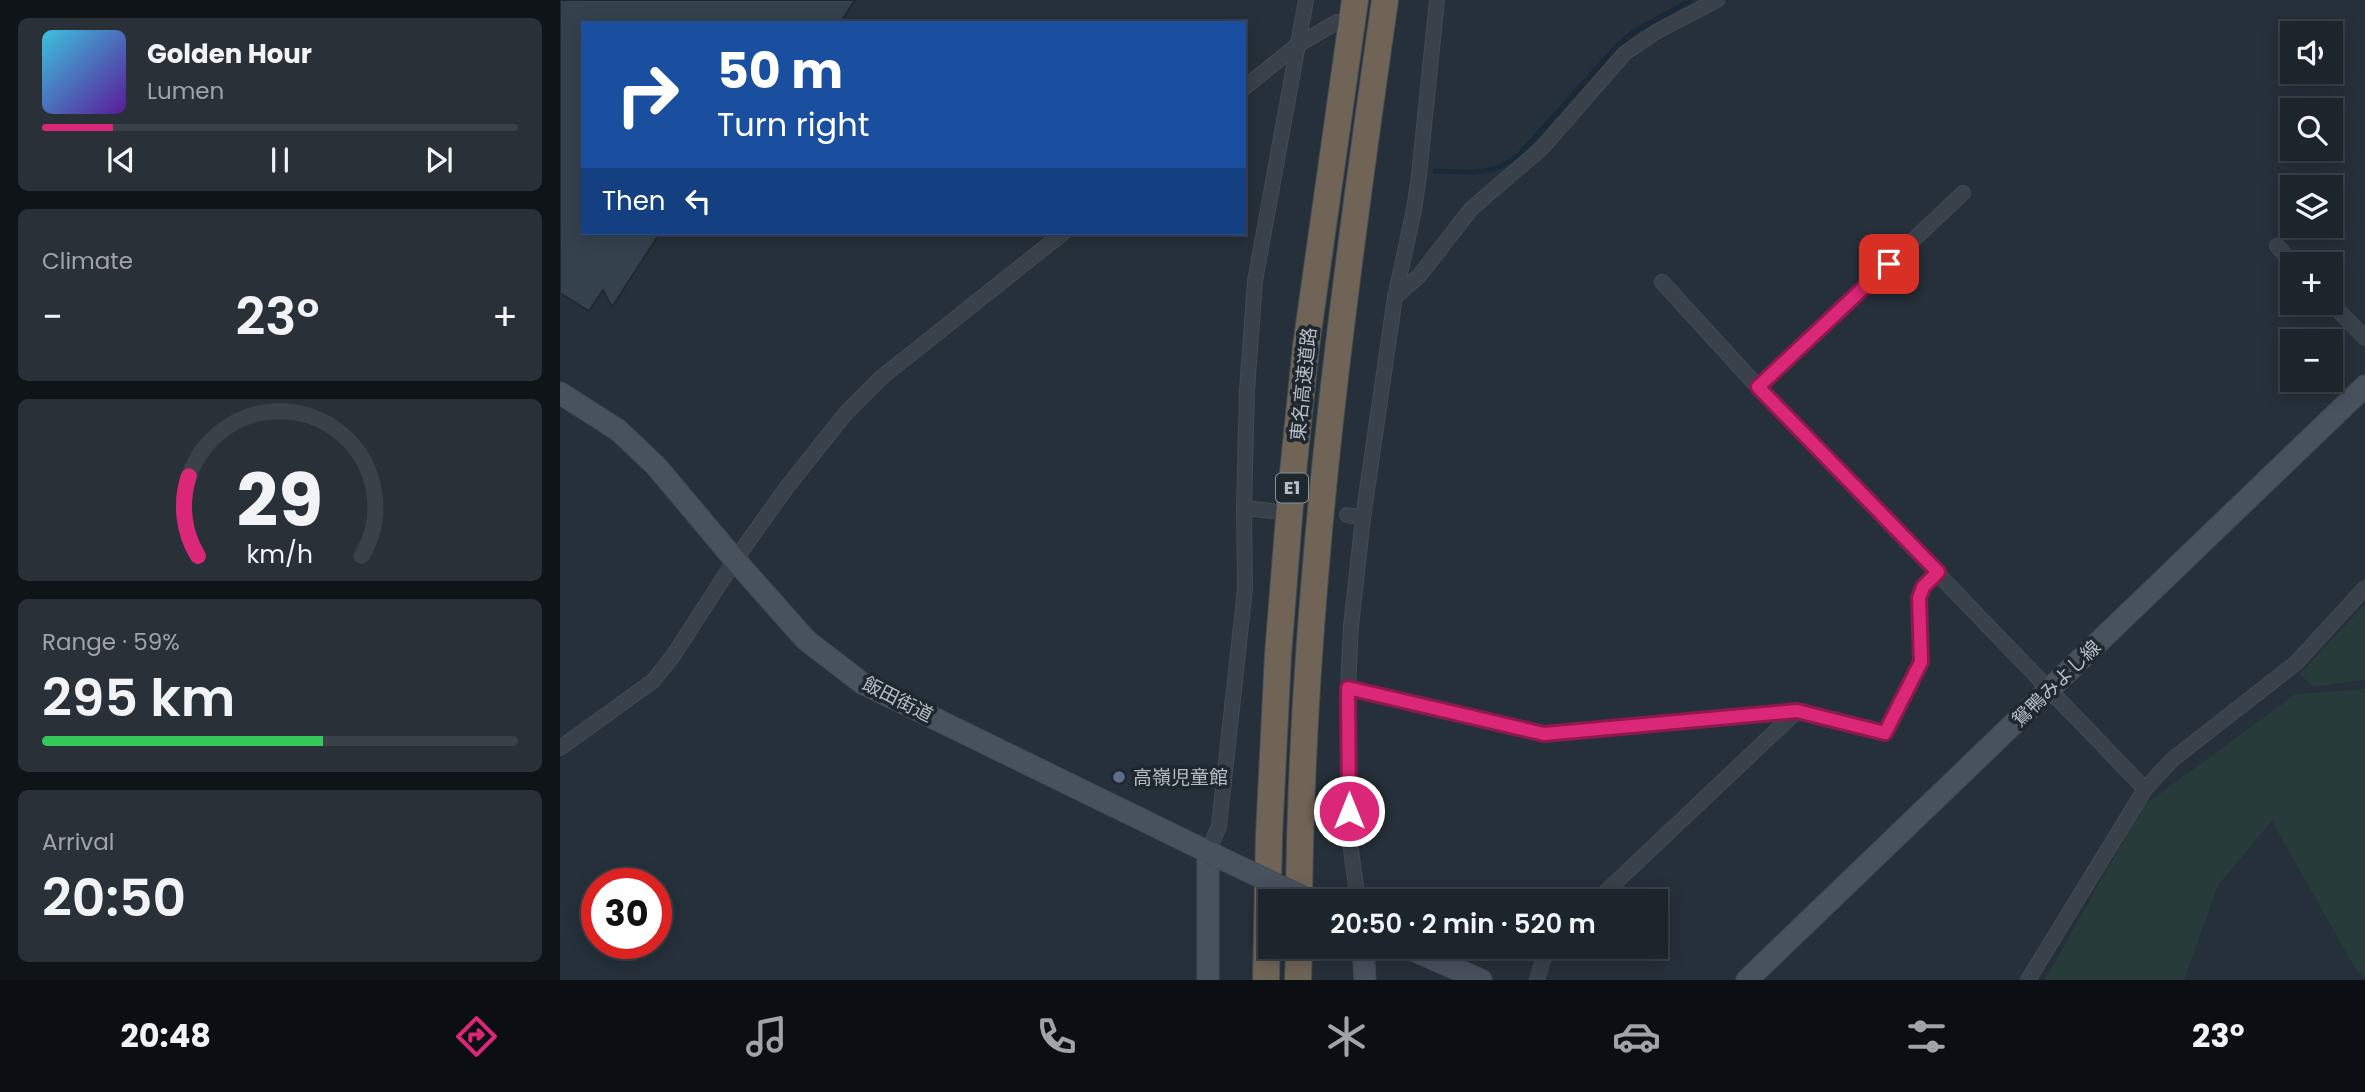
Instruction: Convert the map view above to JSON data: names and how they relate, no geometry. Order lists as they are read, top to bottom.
{
  "streets": {
    "highway": ["東名高速道路", "E1"],
    "main road": ["鴛鴨みよし線", "飯田街道"]
  },
  "places": ["高嶺児童館"],
  "page": {
    "map_buttons": ["+", "−"],
    "turn": ["50 m", "Turn right"],
    "song": ["Golden Hour", "Lumen"],
    "then": "Then",
    "tile": [
      "Climate",
      ["Range · 59%", "295 km"],
      ["Arrival", "20:50"]
    ],
    "heat": ["−", "23°", "+"],
    "limit": "30",
    "trip": "20:50 · 2 min · 520 m",
    "tabs": ["20:48", "23°"],
    "gauge": ["29", "km/h"]
  }
}
